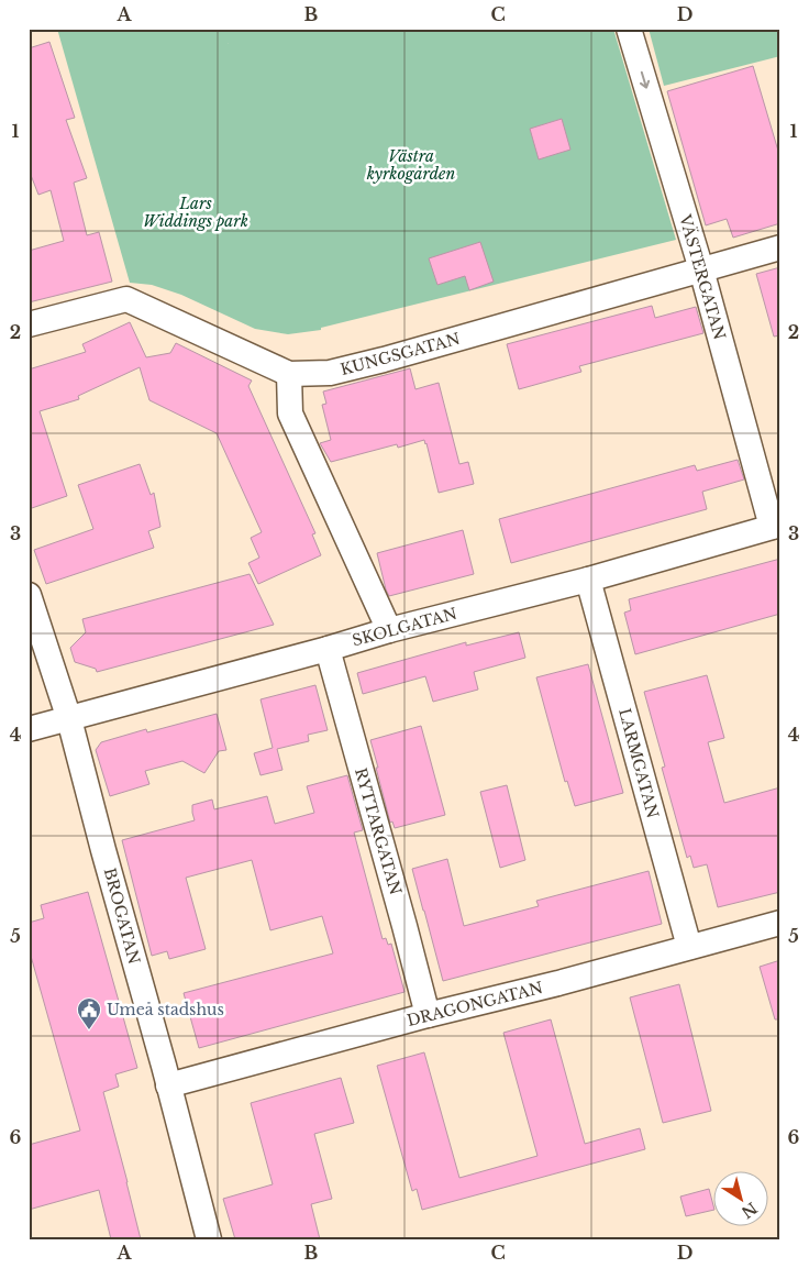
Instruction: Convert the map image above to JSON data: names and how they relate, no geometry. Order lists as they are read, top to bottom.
{
  "streets": {
    "street": [
      "VÄSTERGATAN",
      "KUNGSGATAN",
      "SKOLGATAN",
      "LARMGATAN",
      "RYTTARGATAN",
      "BROGATAN",
      "DRAGONGATAN"
    ]
  },
  "crossings": [
    ["VÄSTERGATAN", "KUNGSGATAN"],
    ["VÄSTERGATAN", "SKOLGATAN"],
    ["SKOLGATAN", "LARMGATAN"],
    ["SKOLGATAN", "RYTTARGATAN"],
    ["SKOLGATAN", "BROGATAN"],
    ["LARMGATAN", "DRAGONGATAN"],
    ["RYTTARGATAN", "DRAGONGATAN"],
    ["BROGATAN", "DRAGONGATAN"]
  ],
  "one_way": ["VÄSTERGATAN"],
  "parks": ["Västra kyrkogården", "Lars Widdings park"],
  "places": {
    "public building": ["Umeå stadshus"]
  },
  "north": "bottom right",
  "grid": {
    "columns": [
      "A",
      "B",
      "C",
      "D"
    ],
    "rows": [
      "1",
      "2",
      "3",
      "4",
      "5",
      "6"
    ]
  }
}
